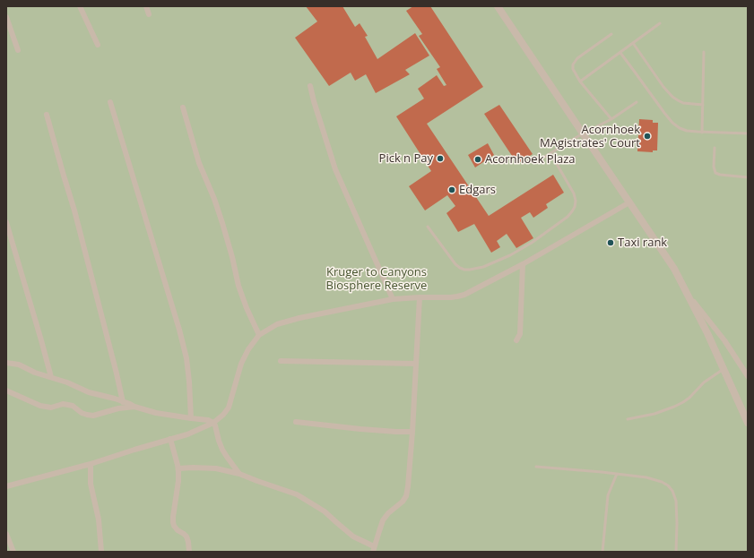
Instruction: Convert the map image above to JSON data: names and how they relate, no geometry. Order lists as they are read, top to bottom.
{
  "parks": ["Kruger to Canyons Biosphere Reserve"],
  "places": [
    "Acornhoek MAgistrates' Court",
    "Pick n Pay",
    "Acornhoek Plaza",
    "Edgars",
    "Taxi rank"
  ]
}
